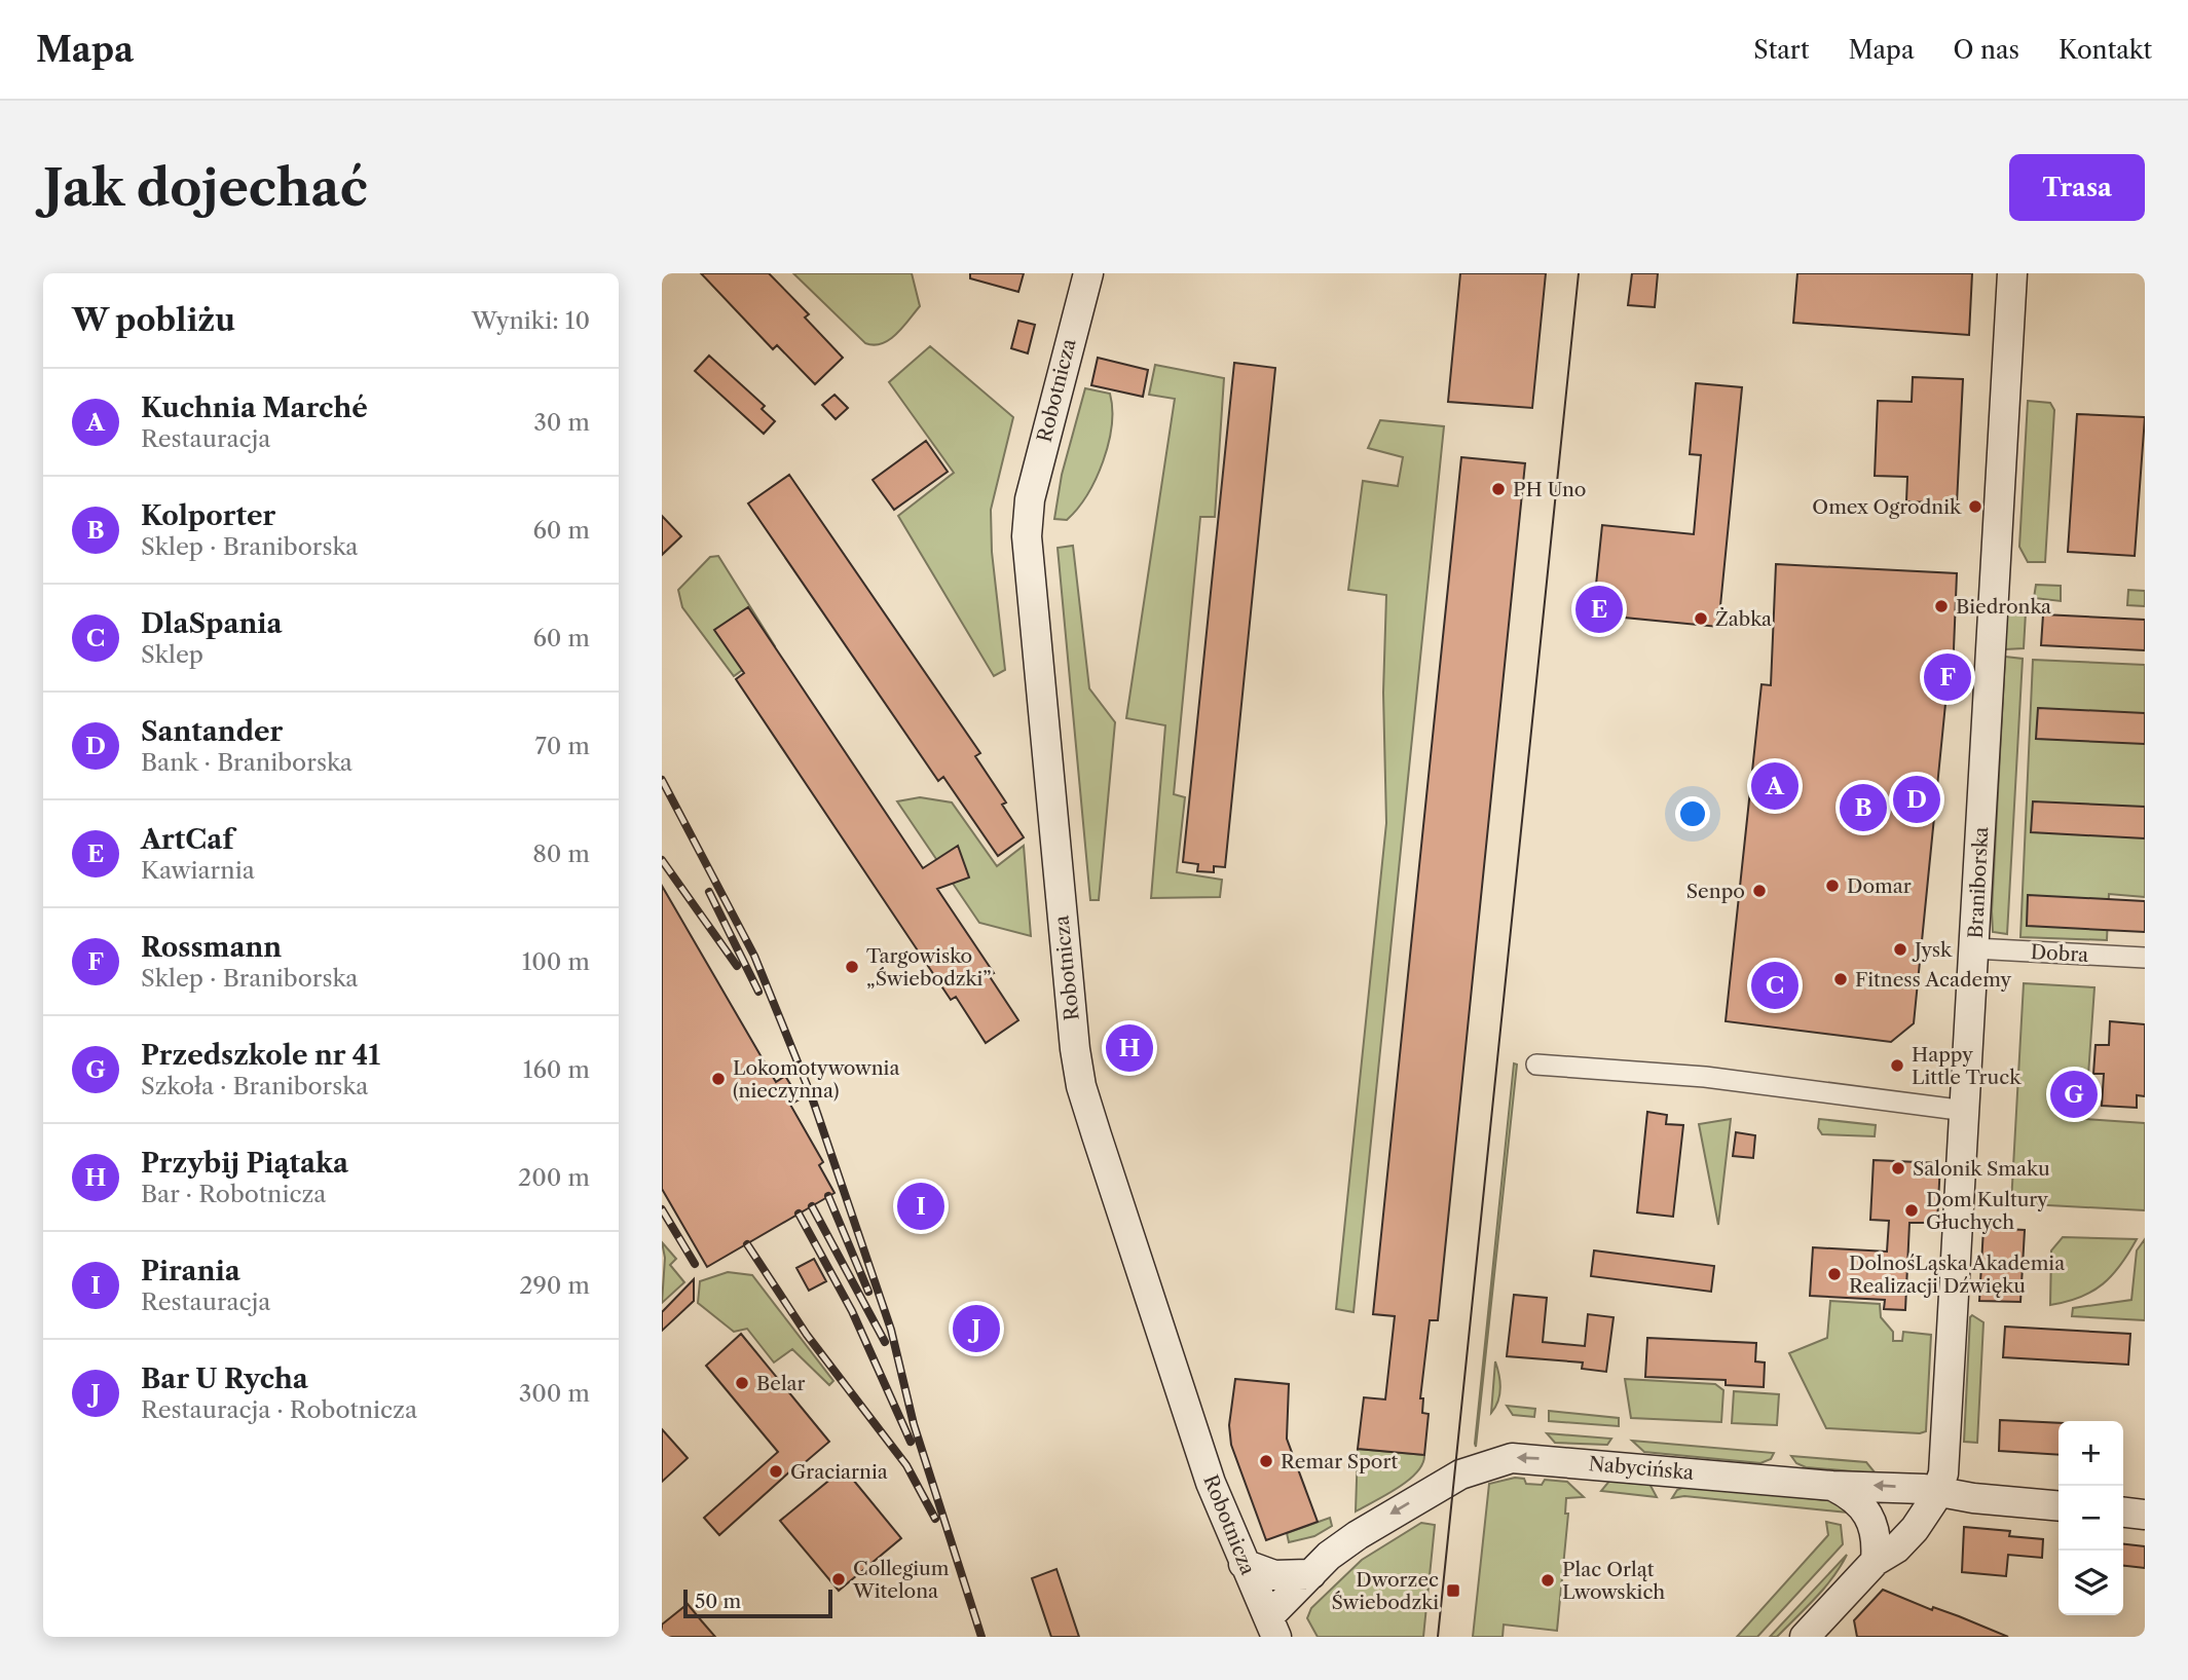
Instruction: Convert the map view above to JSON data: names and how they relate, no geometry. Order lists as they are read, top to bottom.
{
  "streets": {
    "street": [
      "Robotnicza",
      "Braniborska",
      "Dobra",
      "Nabycińska"
    ]
  },
  "crossings": [
    ["Robotnicza", "Nabycińska"],
    ["Braniborska", "Dobra"],
    ["Braniborska", "Nabycińska"]
  ],
  "one_way": ["Nabycińska"],
  "places": {
    "other": [
      "PH Uno",
      "Omex Ogrodnik",
      "Biedronka",
      "Żabka",
      "Domar",
      "Senpo",
      "Jysk",
      "Targowisko „Świebodzki”",
      "Fitness Academy",
      "Happy Little Truck",
      "Lokomotywownia (nieczynna)",
      "Salonik Smaku",
      "Dom Kultury Głuchych",
      "DolnośLąska Akademia Realizacji Dźwięku",
      "Belar",
      "Remar Sport",
      "Graciarnia",
      "Collegium Witelona",
      "Plac Orląt Lwowskich"
    ],
    "transit": ["Dworzec Świebodzki"]
  },
  "scale_bar": "50 m",
  "page": {
    "header": "Mapa",
    "nav": [
      "Start",
      "Mapa",
      "O nas",
      "Kontakt"
    ],
    "buttons": "Trasa",
    "title": "Jak dojechać",
    "heading": ["W pobliżu", "Wyniki: 10"],
    "list": [
      {
        "mark": "A",
        "name": "Kuchnia Marché",
        "note": "Restauracja",
        "value": "30 m"
      },
      {
        "mark": "B",
        "name": "Kolporter",
        "note": "Sklep · Braniborska",
        "value": "60 m"
      },
      {
        "mark": "C",
        "name": "DlaSpania",
        "note": "Sklep",
        "value": "60 m"
      },
      {
        "mark": "D",
        "name": "Santander",
        "note": "Bank · Braniborska",
        "value": "70 m"
      },
      {
        "mark": "E",
        "name": "ArtCaf",
        "note": "Kawiarnia",
        "value": "80 m"
      },
      {
        "mark": "F",
        "name": "Rossmann",
        "note": "Sklep · Braniborska",
        "value": "100 m"
      },
      {
        "mark": "G",
        "name": "Przedszkole nr 41",
        "note": "Szkoła · Braniborska",
        "value": "160 m"
      },
      {
        "mark": "H",
        "name": "Przybij Piątaka",
        "note": "Bar · Robotnicza",
        "value": "200 m"
      },
      {
        "mark": "I",
        "name": "Pirania",
        "note": "Restauracja",
        "value": "290 m"
      },
      {
        "mark": "J",
        "name": "Bar U Rycha",
        "note": "Restauracja · Robotnicza",
        "value": "300 m"
      }
    ],
    "pins": [
      "E",
      "F",
      "A",
      "D",
      "B",
      "C",
      "H",
      "G",
      "I",
      "J"
    ],
    "map_buttons": ["+", "−"],
    "scale": "50 m"
  }
}
